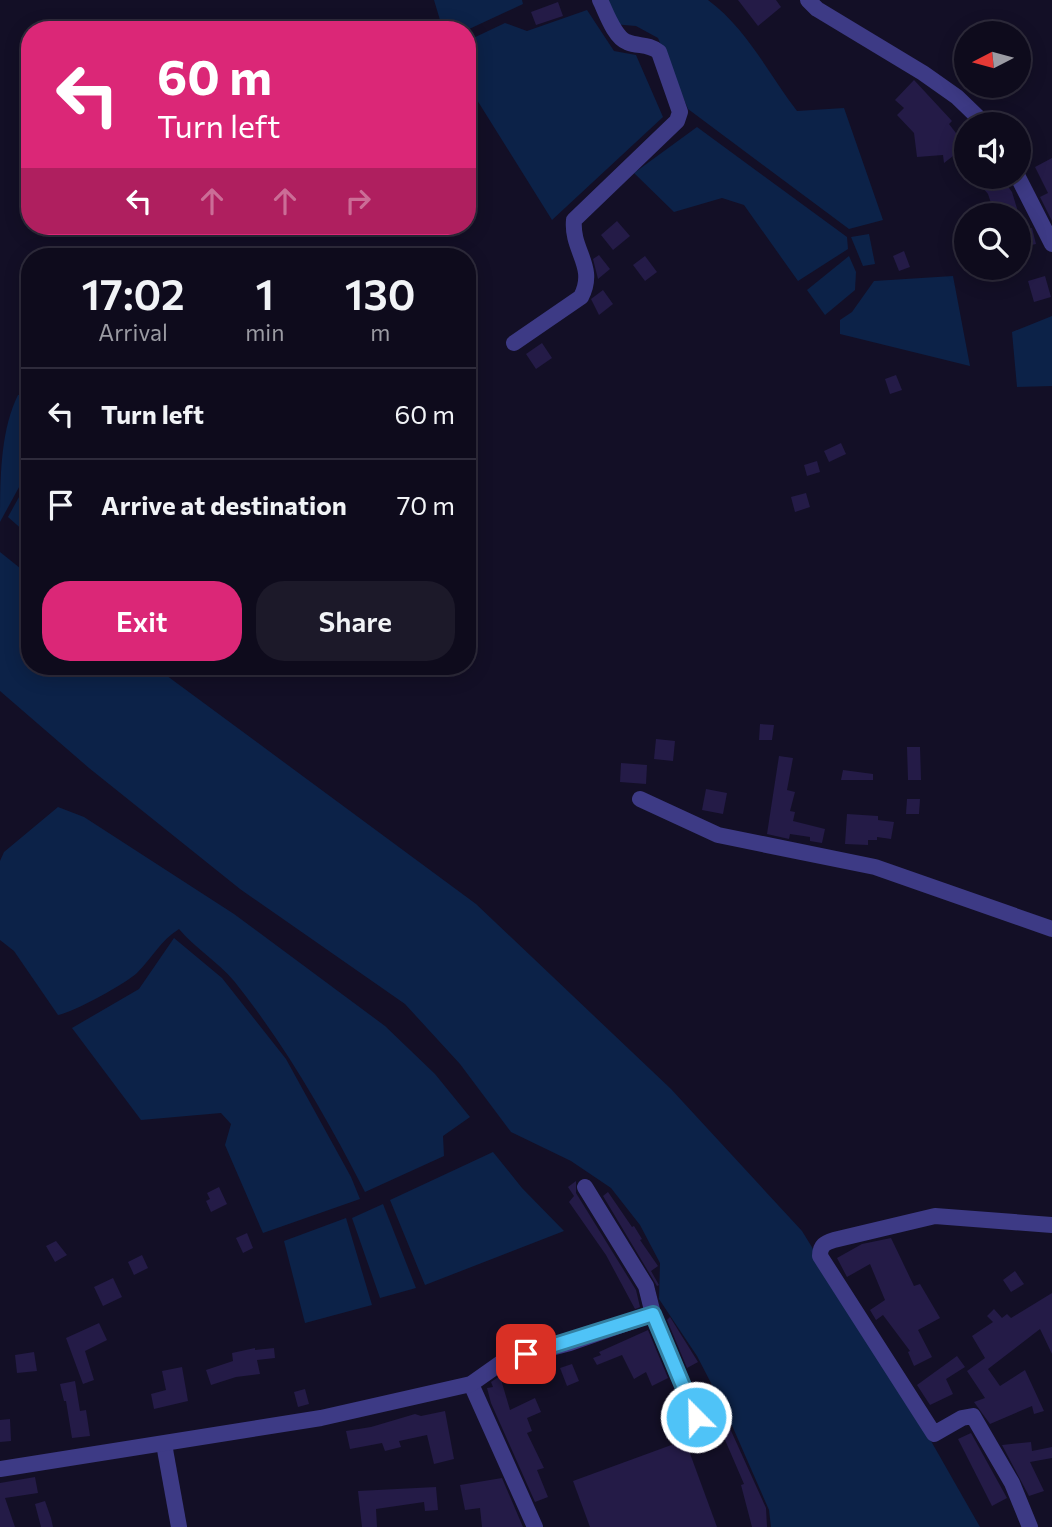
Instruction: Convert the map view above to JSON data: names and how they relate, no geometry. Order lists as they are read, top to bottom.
{
  "north": "left",
  "page": {
    "turn": ["60 m", "Turn left"],
    "eta": [
      "17:02",
      "Arrival",
      "1",
      "min",
      "130",
      "m"
    ],
    "list": [
      {
        "name": "Turn left",
        "value": "60 m"
      },
      {
        "name": "Arrive at destination",
        "value": "70 m"
      }
    ],
    "buttons": ["Exit", "Share"]
  }
}
